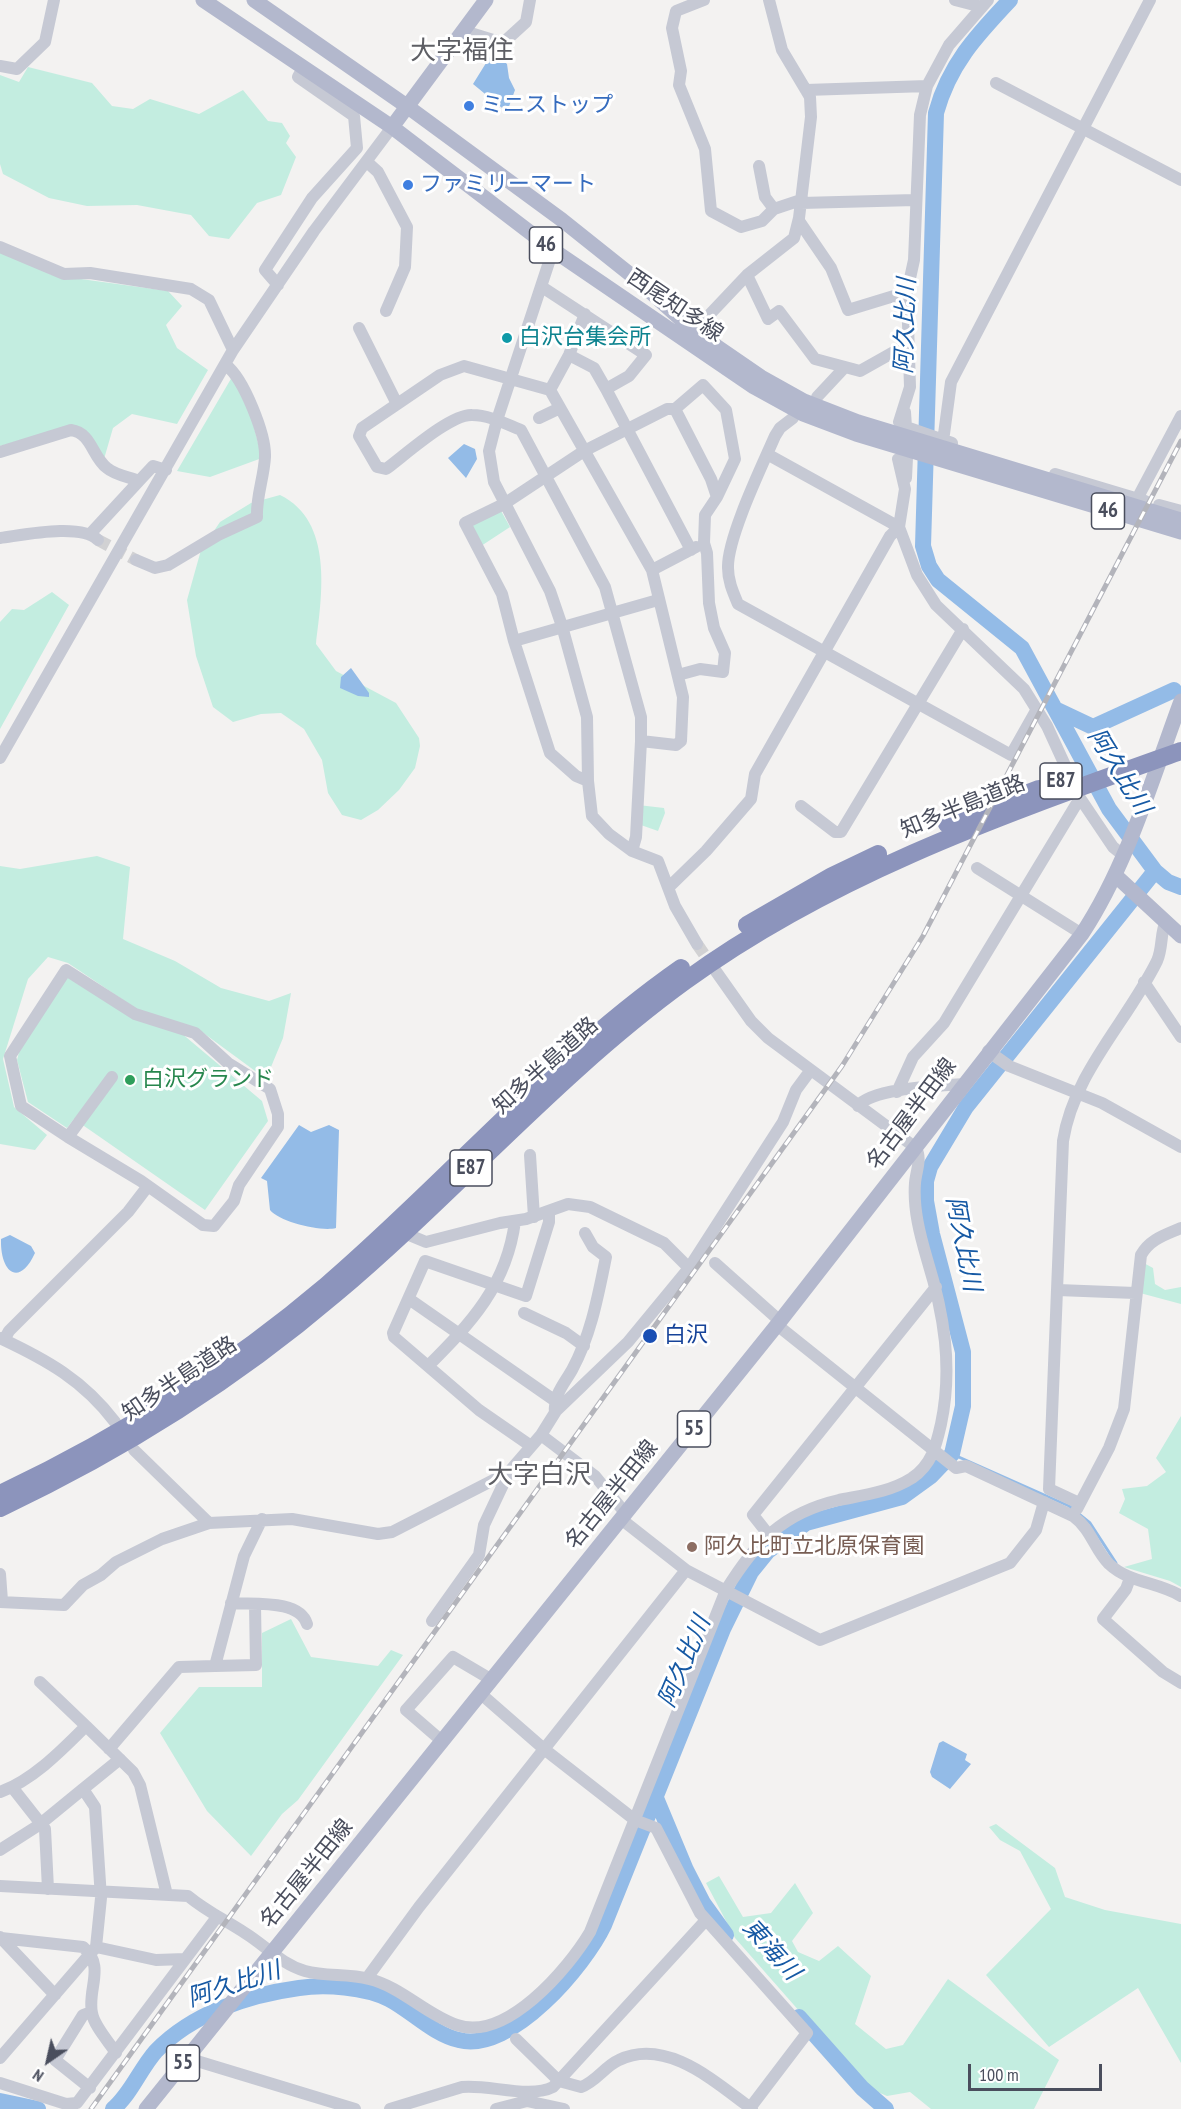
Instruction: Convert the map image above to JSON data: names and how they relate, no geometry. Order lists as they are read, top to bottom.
{
  "streets": {
    "highway": ["E87", "知多半島道路"],
    "main road": [
      "46",
      "西尾知多線",
      "名古屋半田線",
      "55"
    ]
  },
  "districts": ["大字福住", "大字白沢"],
  "water": ["阿久比川", "東海川"],
  "places": [
    "ミニストップ",
    "ファミリーマート",
    "白沢台集会所",
    "白沢グランド",
    "白沢",
    "阿久比町立北原保育園"
  ],
  "scale_bar": "100 m",
  "north": "bottom left"
}
